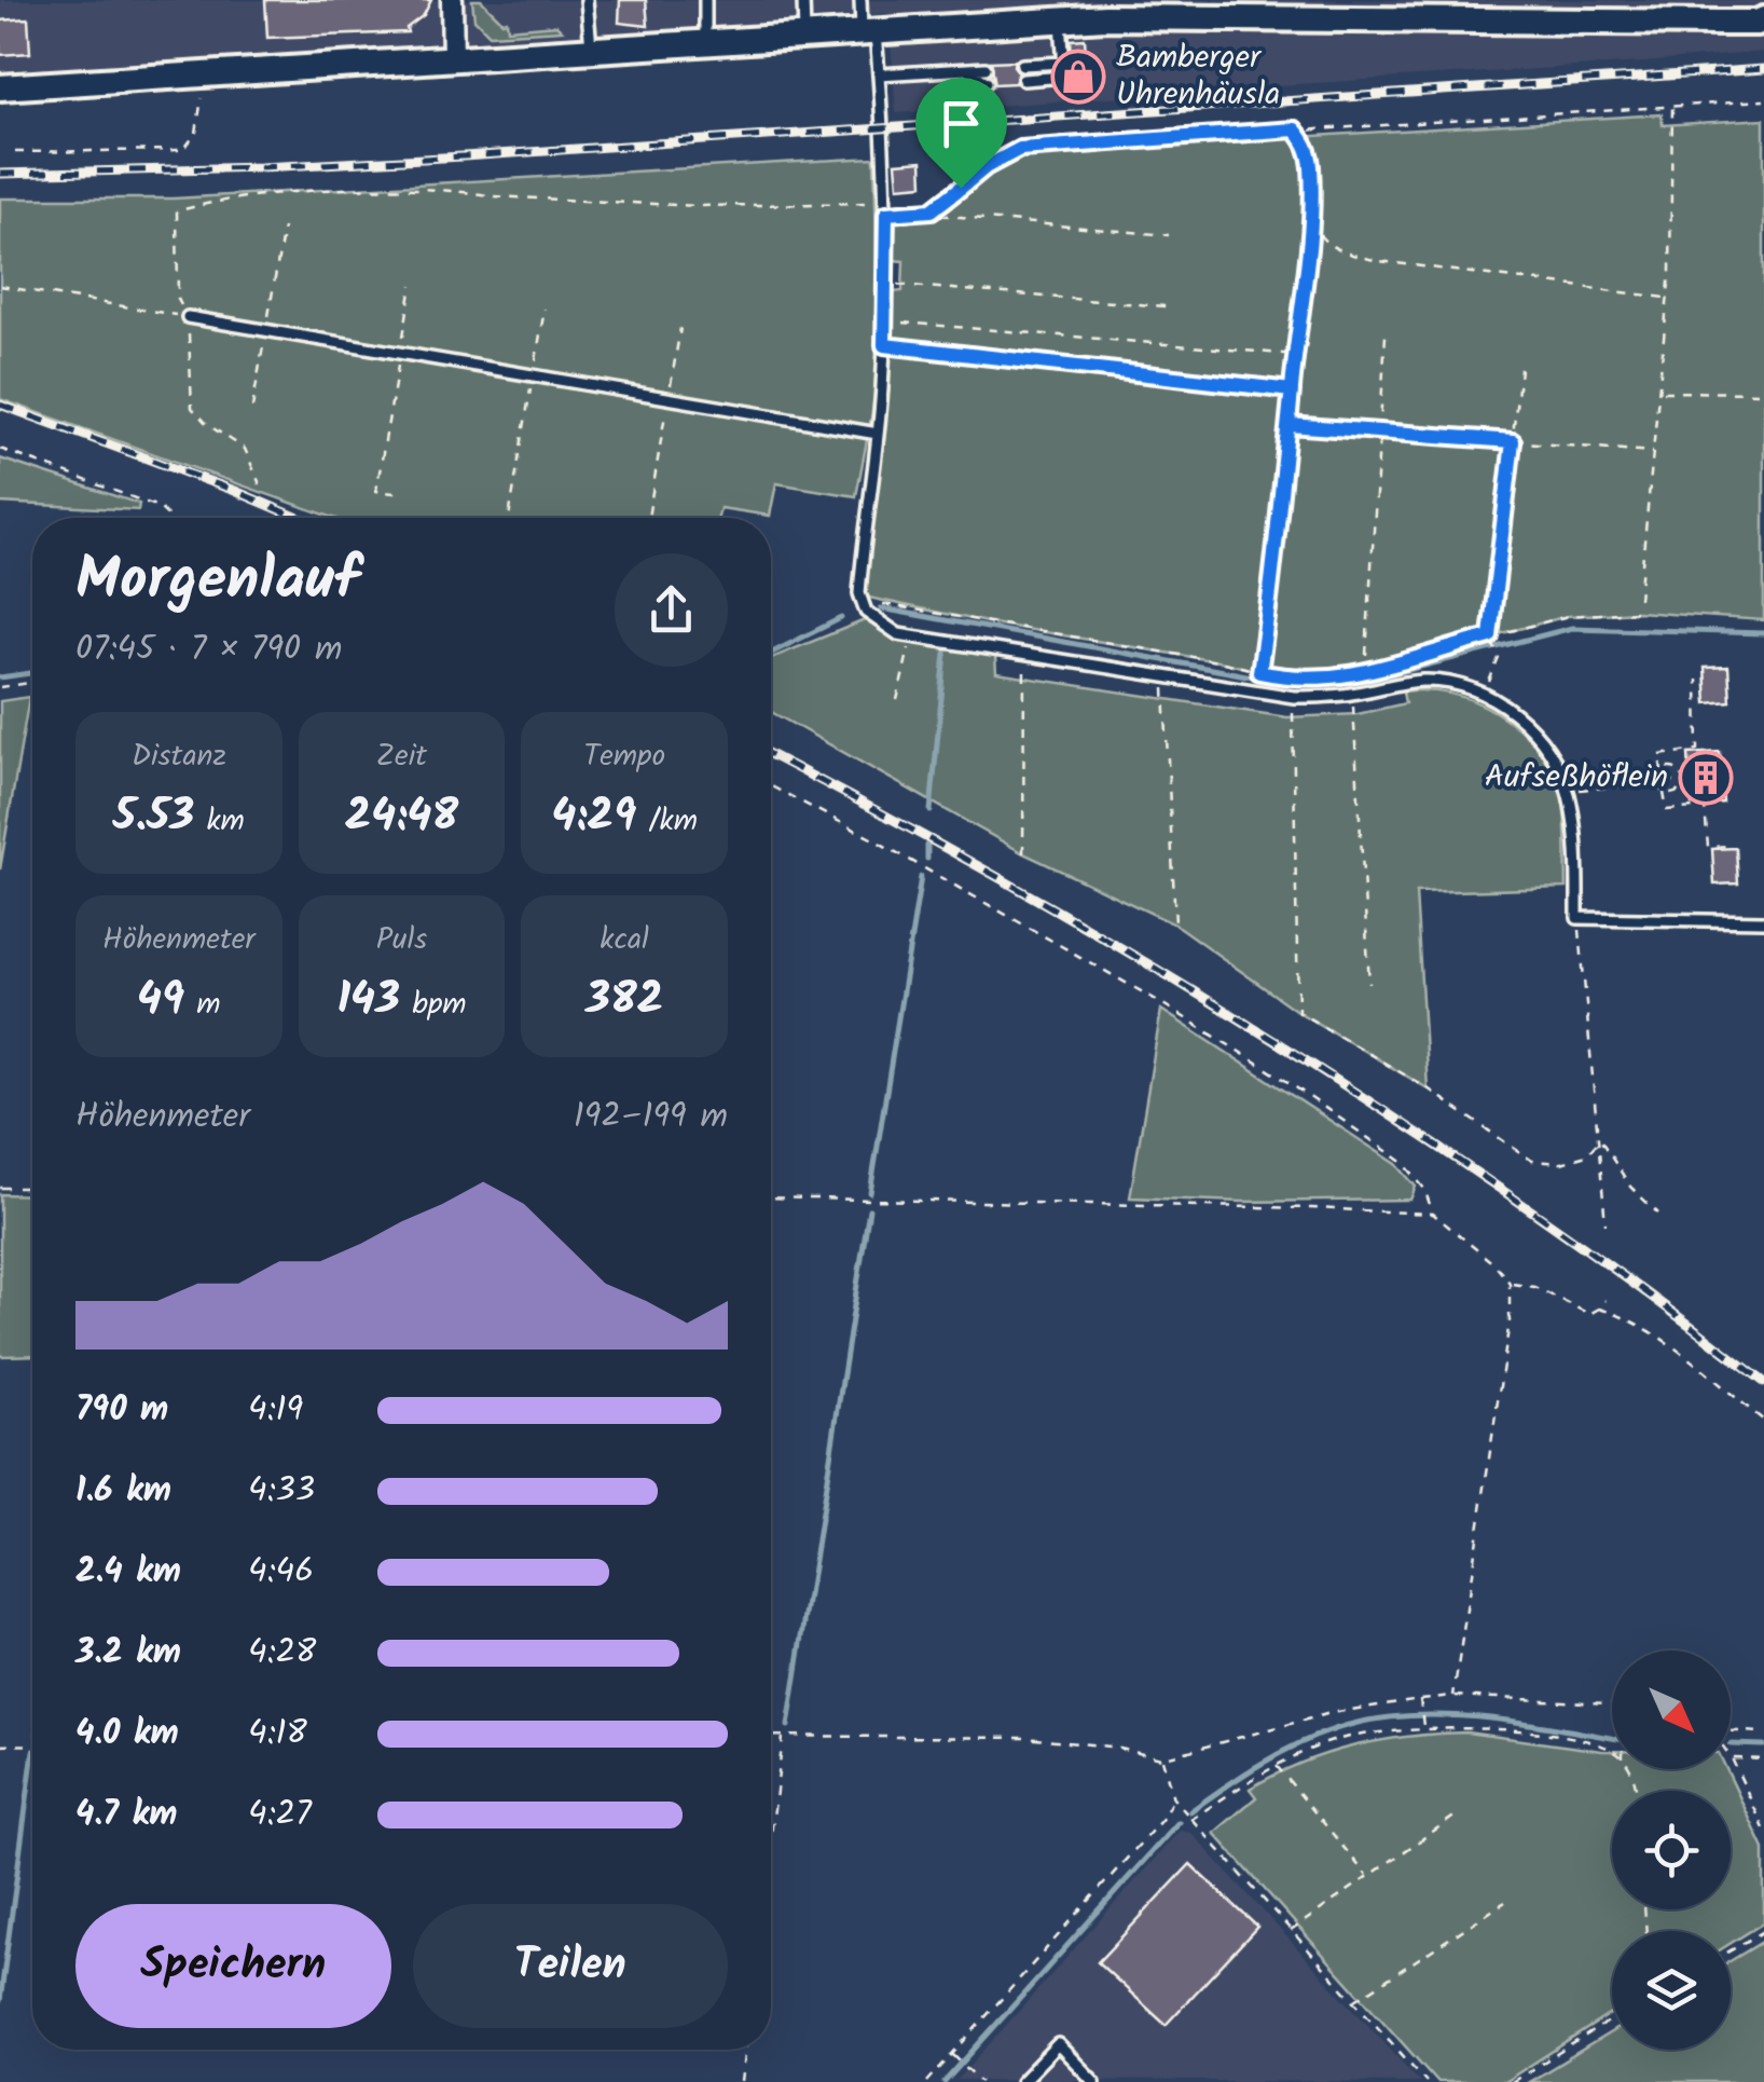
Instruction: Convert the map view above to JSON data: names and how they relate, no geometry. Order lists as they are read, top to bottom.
{
  "places": {
    "shop": ["Bamberger Uhrenhäusla"],
    "building": ["Aufseßhöflein"]
  },
  "north": "bottom right",
  "page": {
    "heading": ["Morgenlauf", "07:45 · 7 × 790 m"],
    "stats": [
      ["Distanz", "5.53 km"],
      ["Zeit", "24:48"],
      ["Tempo", "4:29 /km"],
      ["Höhenmeter", "49 m"],
      ["Puls", "143 bpm"],
      ["kcal", "382"]
    ],
    "chart": ["Höhenmeter", "192–199 m"],
    "list": [
      {
        "name": "790 m",
        "note": "4:19"
      },
      {
        "name": "1.6 km",
        "note": "4:33"
      },
      {
        "name": "2.4 km",
        "note": "4:46"
      },
      {
        "name": "3.2 km",
        "note": "4:28"
      },
      {
        "name": "4.0 km",
        "note": "4:18"
      },
      {
        "name": "4.7 km",
        "note": "4:27"
      }
    ],
    "buttons": ["Speichern", "Teilen"]
  }
}
